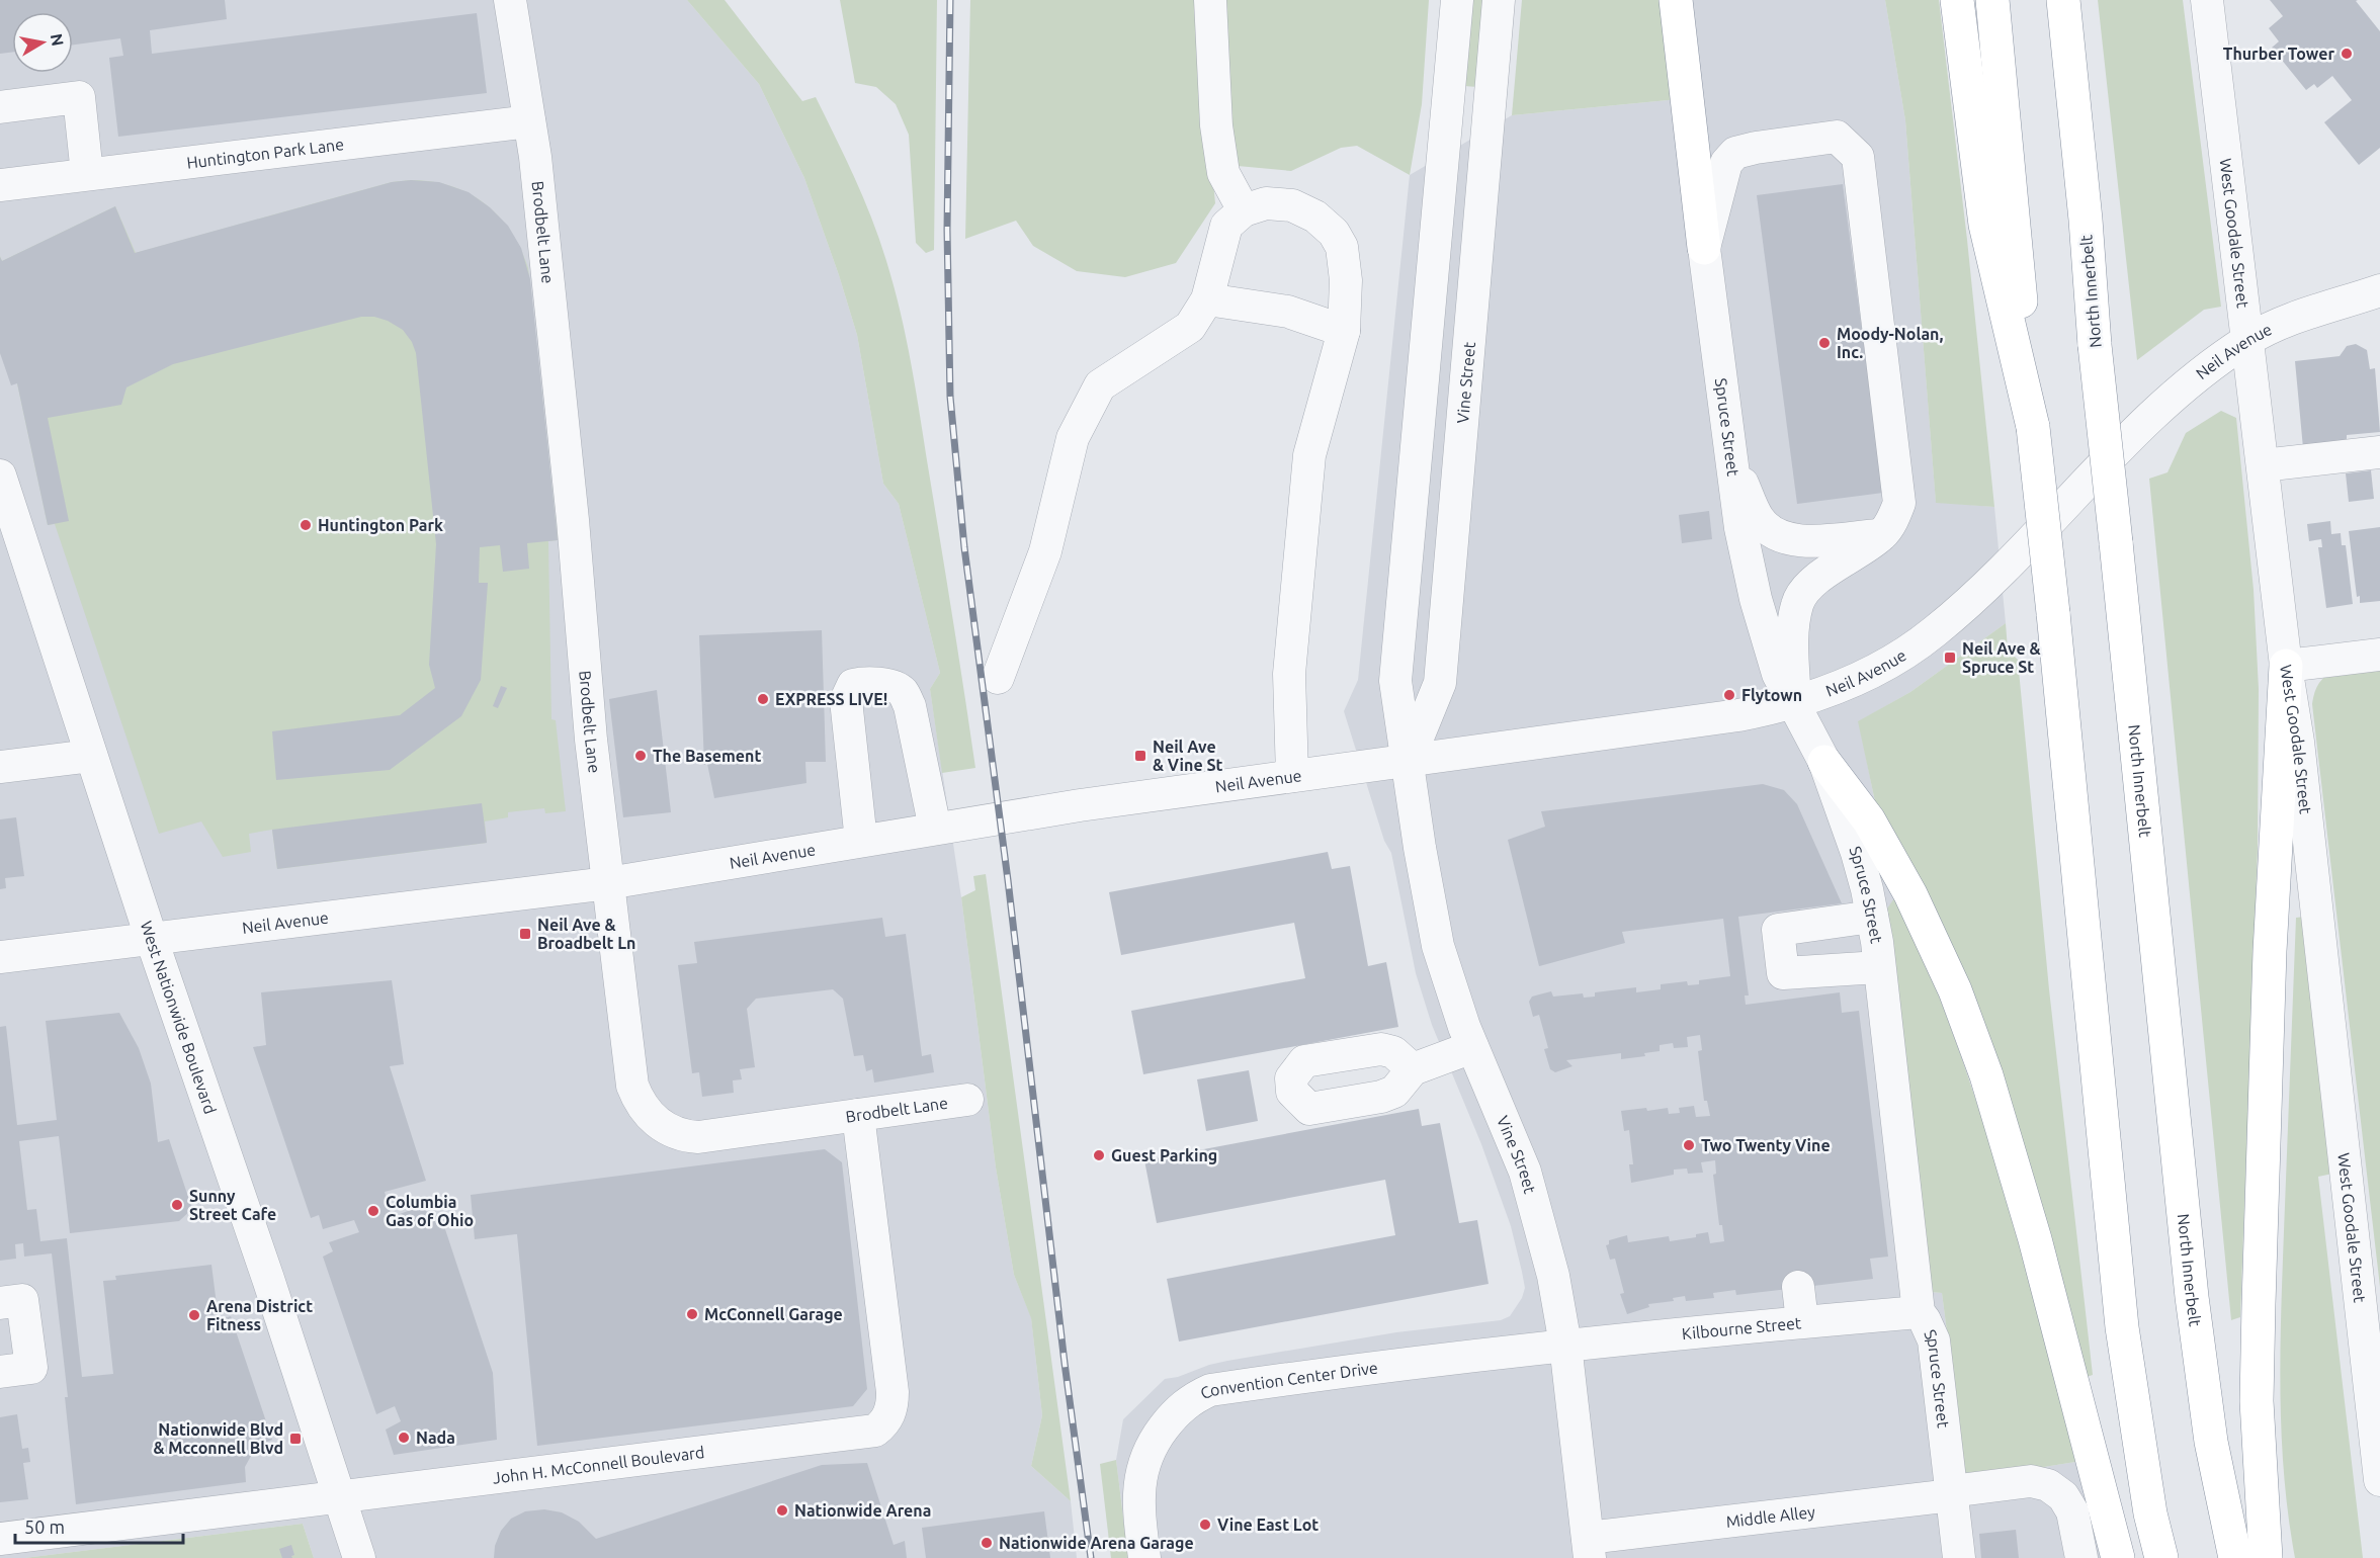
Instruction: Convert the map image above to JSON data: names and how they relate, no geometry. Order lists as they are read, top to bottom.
{
  "streets": {
    "highway": ["North Innerbelt"],
    "street": [
      "Huntington Park Lane",
      "Brodbelt Lane",
      "West Goodale Street",
      "Neil Avenue",
      "Vine Street",
      "Spruce Street",
      "West Nationwide Boulevard",
      "Kilbourne Street",
      "Convention Center Drive",
      "John H. McConnell Boulevard",
      "Middle Alley"
    ]
  },
  "crossings": [
    ["Huntington Park Lane", "Brodbelt Lane"],
    ["Brodbelt Lane", "Neil Avenue"],
    ["Brodbelt Lane", "John H. McConnell Boulevard"],
    ["West Goodale Street", "Neil Avenue"],
    ["Neil Avenue", "Vine Street"],
    ["Neil Avenue", "Spruce Street"],
    ["Neil Avenue", "West Nationwide Boulevard"],
    ["Vine Street", "Kilbourne Street"],
    ["Vine Street", "Convention Center Drive"],
    ["Vine Street", "Middle Alley"],
    ["Spruce Street", "Kilbourne Street"],
    ["Spruce Street", "Middle Alley"],
    ["West Nationwide Boulevard", "John H. McConnell Boulevard"],
    ["Kilbourne Street", "Convention Center Drive"]
  ],
  "places": {
    "other": [
      "Thurber Tower",
      "Moody-Nolan, Inc.",
      "Huntington Park",
      "Flytown",
      "EXPRESS LIVE!",
      "The Basement",
      "Two Twenty Vine",
      "Guest Parking",
      "Sunny Street Cafe",
      "Columbia Gas of Ohio",
      "McConnell Garage",
      "Arena District Fitness",
      "Nada",
      "Nationwide Arena",
      "Vine East Lot",
      "Nationwide Arena Garage"
    ],
    "transit": [
      "Neil Ave & Spruce St",
      "Neil Ave & Vine St",
      "Neil Ave & Broadbelt Ln",
      "Nationwide Blvd & Mcconnell Blvd"
    ]
  },
  "scale_bar": "50 m",
  "north": "right"
}
